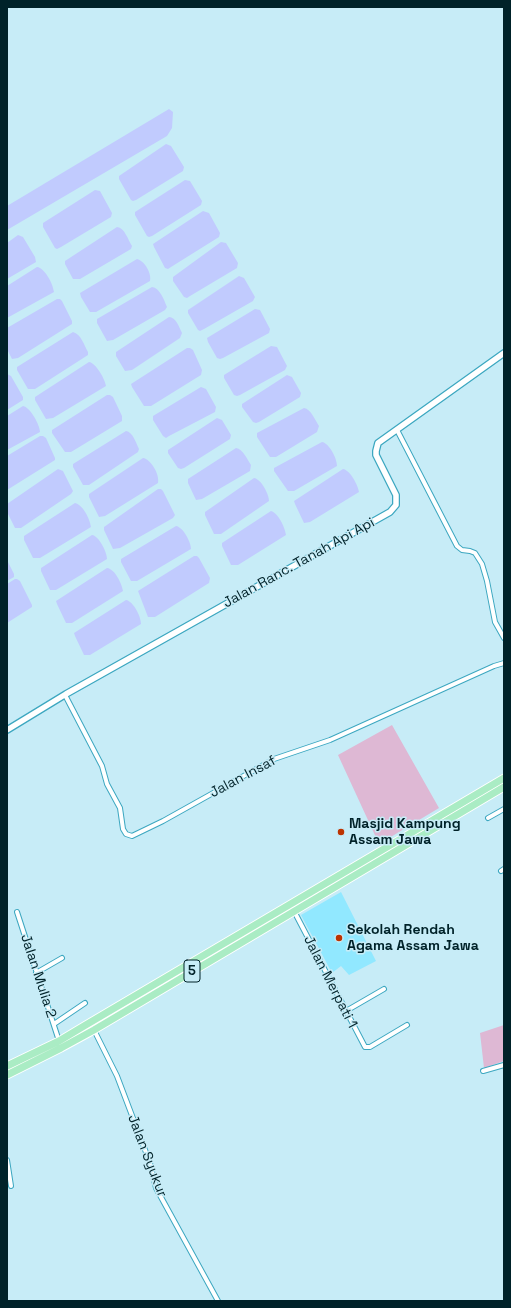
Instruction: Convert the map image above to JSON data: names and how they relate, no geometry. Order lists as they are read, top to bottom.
{
  "streets": {
    "highway": ["5"],
    "street": [
      "Jalan Ranc. Tanah Api Api",
      "Jalan Insaf",
      "Jalan Mulia 2",
      "Jalan Merpati 1",
      "Jalan Syukur"
    ]
  },
  "crossings": [
    ["Jalan Ranc. Tanah Api Api", "Jalan Insaf"],
    ["5", "Jalan Mulia 2"],
    ["5", "Jalan Merpati 1"],
    ["5", "Jalan Syukur"]
  ],
  "places": ["Masjid Kampung Assam Jawa", "Sekolah Rendah Agama Assam Jawa"]
}
